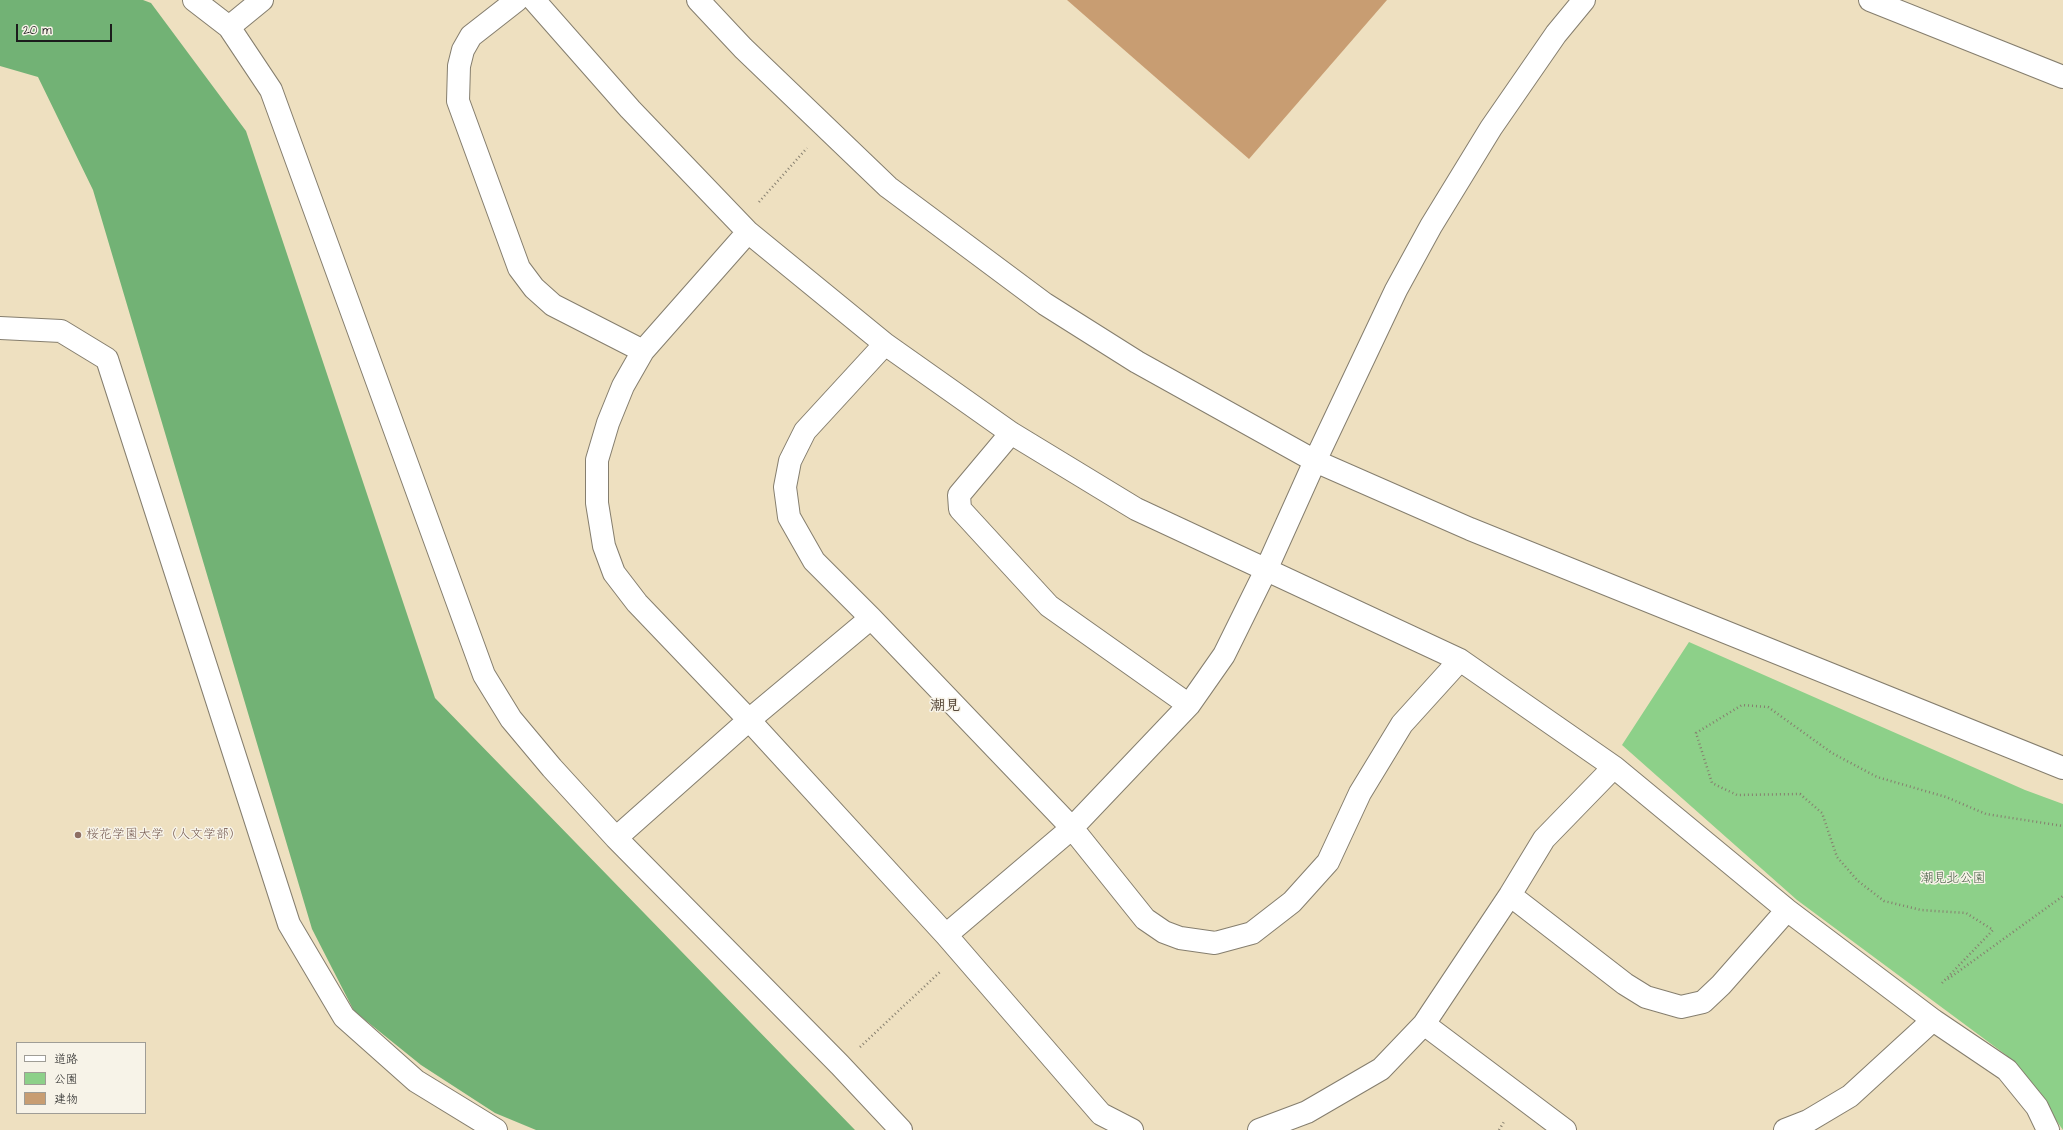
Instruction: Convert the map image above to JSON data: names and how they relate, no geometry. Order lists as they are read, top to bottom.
{
  "districts": ["潮見"],
  "parks": ["潮見北公園"],
  "places": ["桜花学園大学（人文学部）"],
  "legend": ["道路", "公園", "建物"],
  "scale_bar": "20 m"
}
